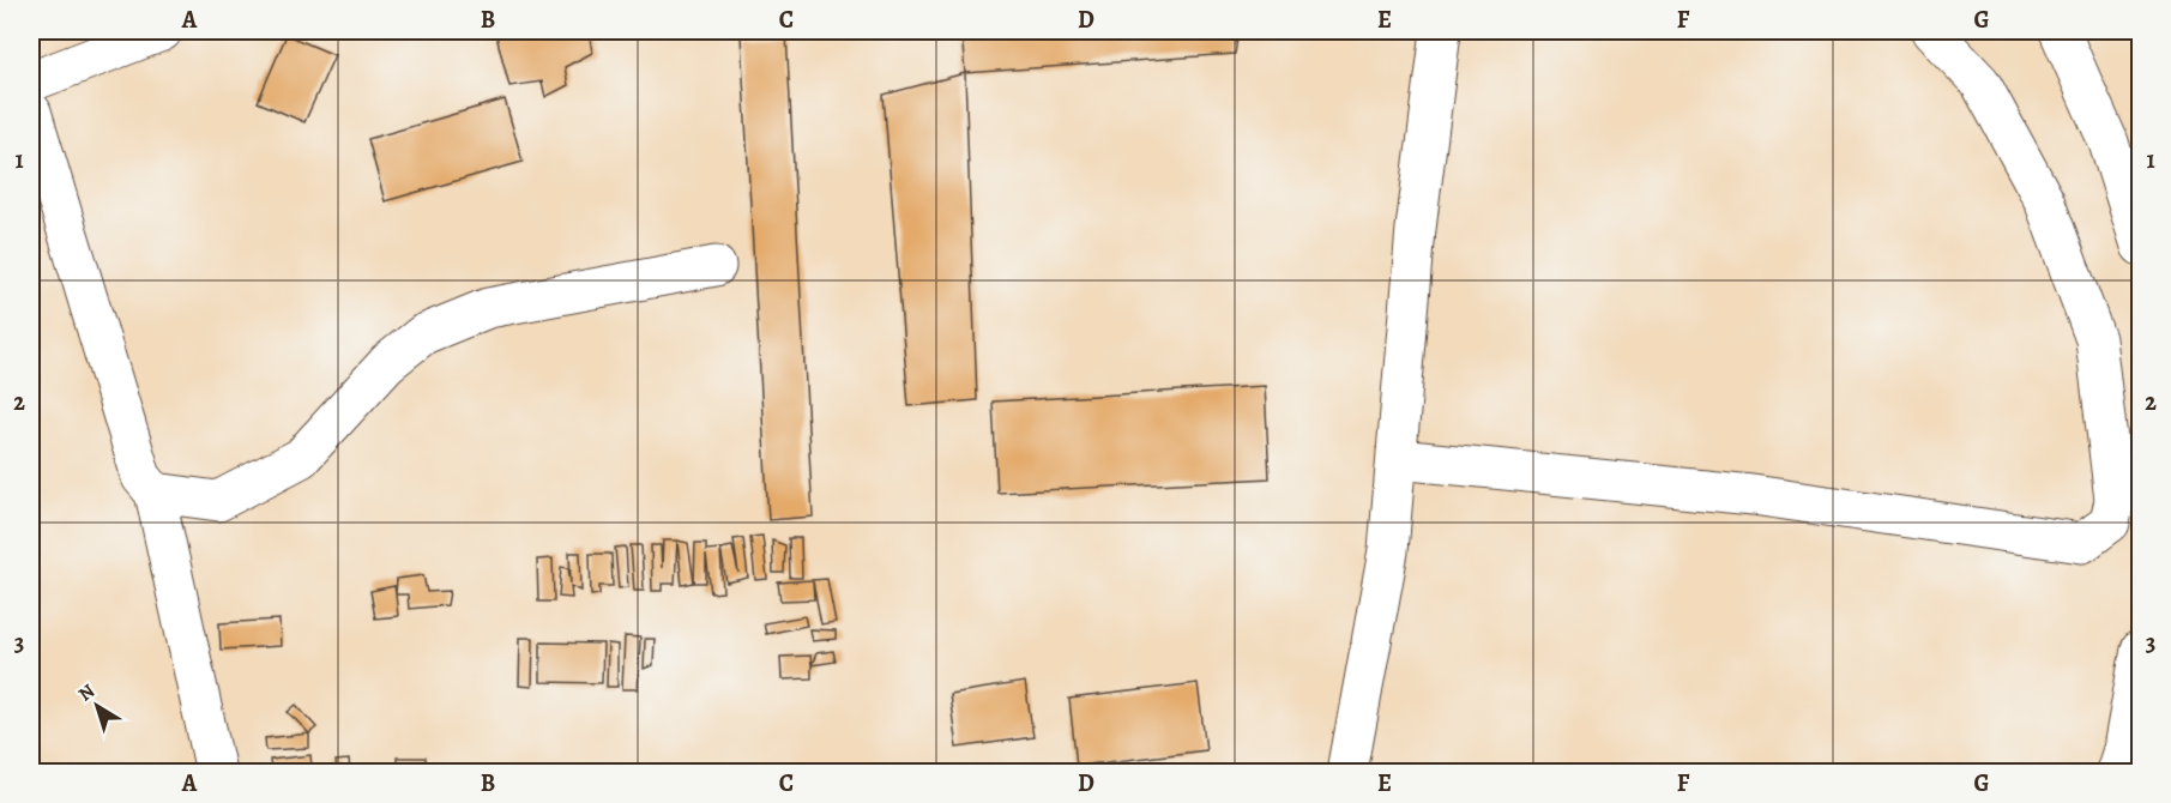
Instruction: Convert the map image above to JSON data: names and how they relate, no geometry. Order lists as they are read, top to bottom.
{
  "north": "top left",
  "grid": {
    "columns": [
      "A",
      "B",
      "C",
      "D",
      "E",
      "F",
      "G"
    ],
    "rows": ["1", "2", "3"]
  }
}
